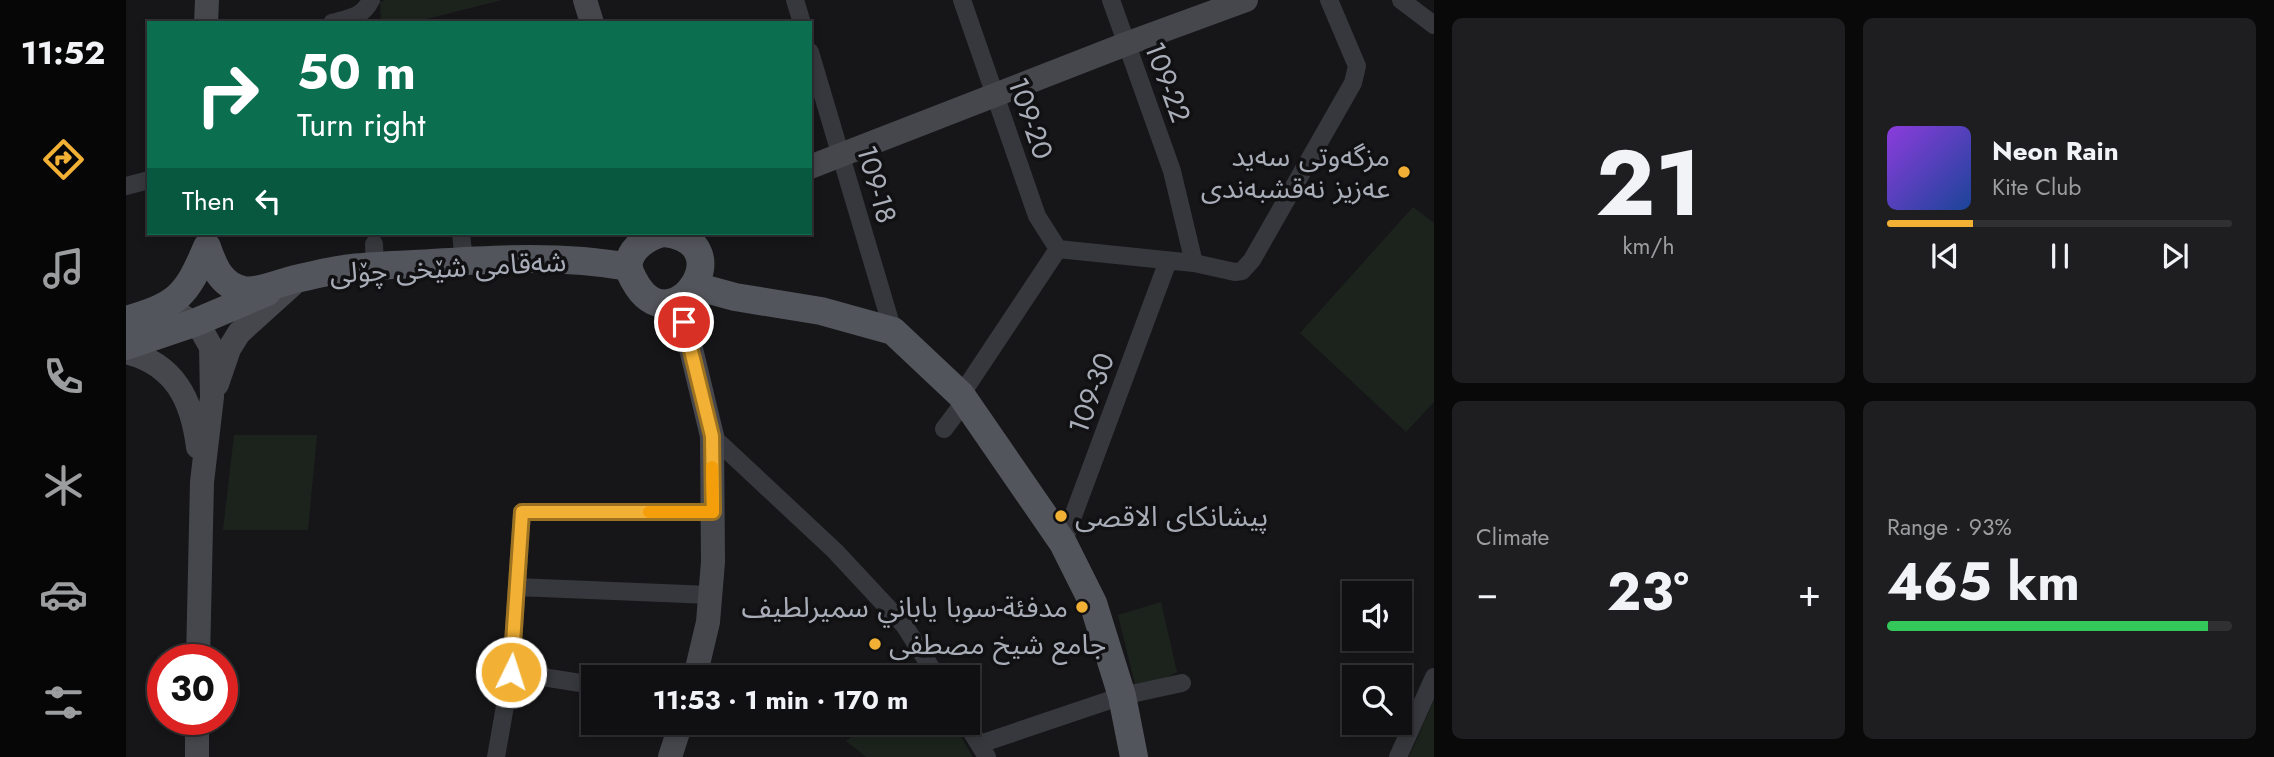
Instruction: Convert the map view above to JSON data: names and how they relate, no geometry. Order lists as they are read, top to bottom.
{
  "streets": {
    "main road": ["شەقامی شێخی چۆلی"],
    "street": [
      "109-22",
      "109-20",
      "109-18",
      "109-30"
    ]
  },
  "places": [
    "مزگەوتی سەید عەزیز نەقشبەندی",
    "پيشانكاى الاقصى",
    "مدفئة-سوبا ياباني سميرلطيف",
    "جامع شيخ مصطفى"
  ],
  "page": {
    "tabs": "11:52",
    "tile": [
      ["21", "km/h"],
      "Climate",
      ["Range · 93%", "465 km"]
    ],
    "turn": ["50 m", "Turn right"],
    "song": ["Neon Rain", "Kite Club"],
    "then": "Then",
    "heat": ["−", "23°", "+"],
    "limit": "30",
    "trip": "11:53 · 1 min · 170 m"
  }
}
